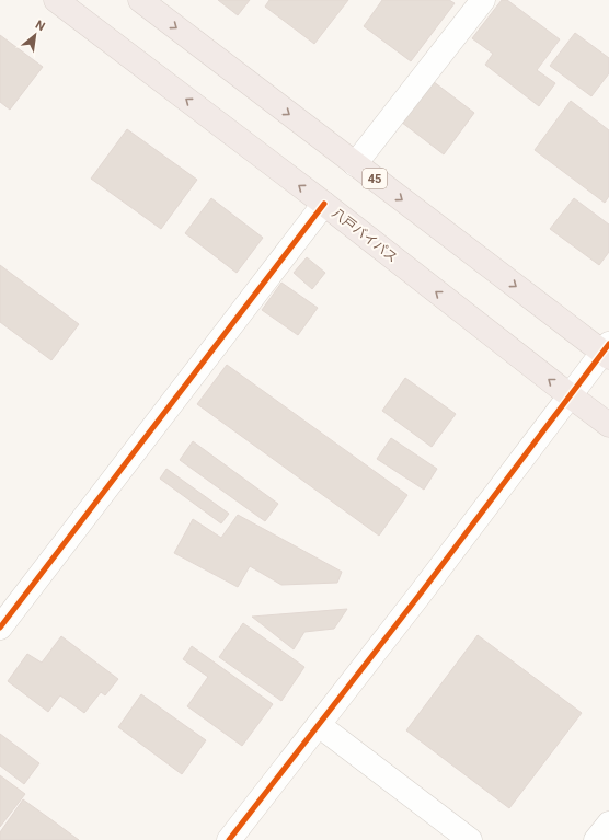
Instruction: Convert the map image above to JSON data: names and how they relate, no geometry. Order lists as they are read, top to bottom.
{
  "streets": {
    "highway": ["45", "八戸バイパス"]
  },
  "north": "top right"
}
